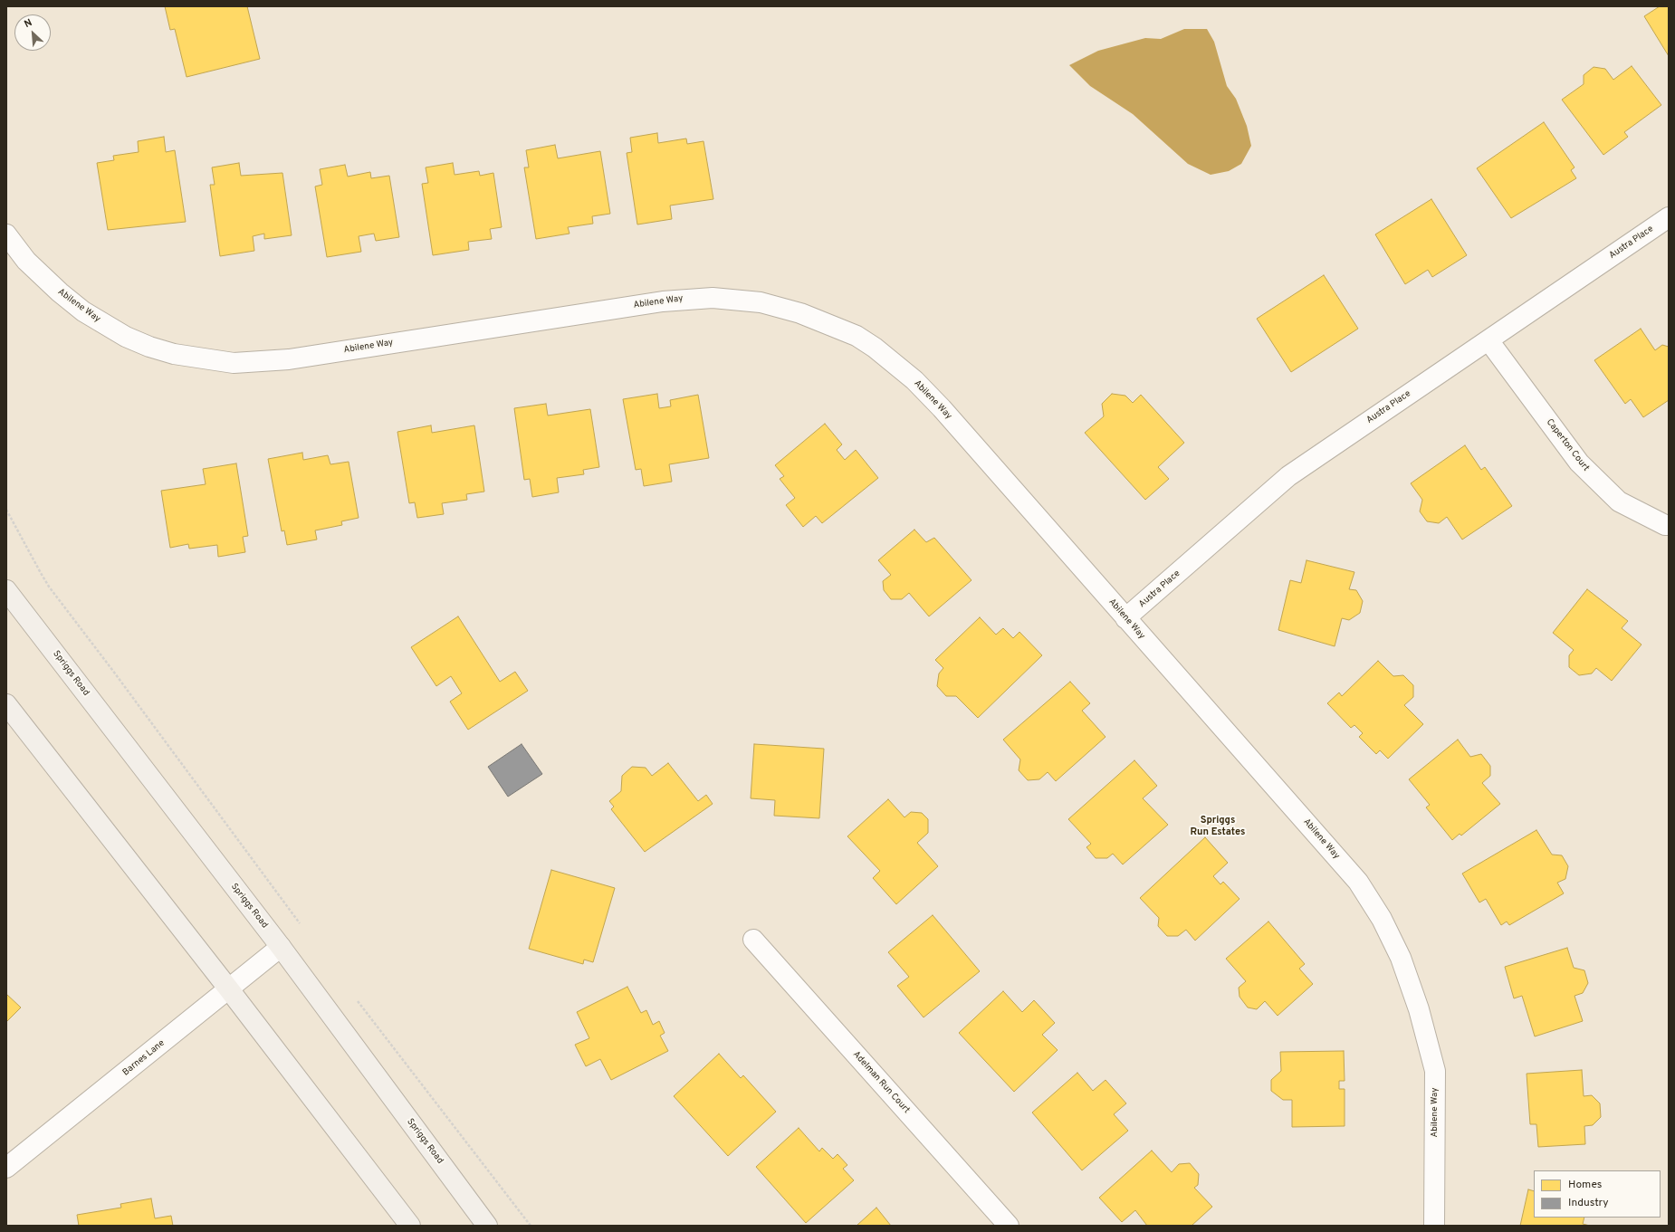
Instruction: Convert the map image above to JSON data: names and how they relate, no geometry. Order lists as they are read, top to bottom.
{
  "streets": {
    "main road": ["Spriggs Road"],
    "street": [
      "Austra Place",
      "Abilene Way",
      "Caperton Court",
      "Barnes Lane",
      "Adelman Run Court"
    ]
  },
  "crossings": [
    ["Austra Place", "Abilene Way"],
    ["Austra Place", "Caperton Court"],
    ["Spriggs Road", "Barnes Lane"]
  ],
  "districts": ["Spriggs Run Estates"],
  "legend": ["Homes", "Industry"],
  "north": "top left"
}
